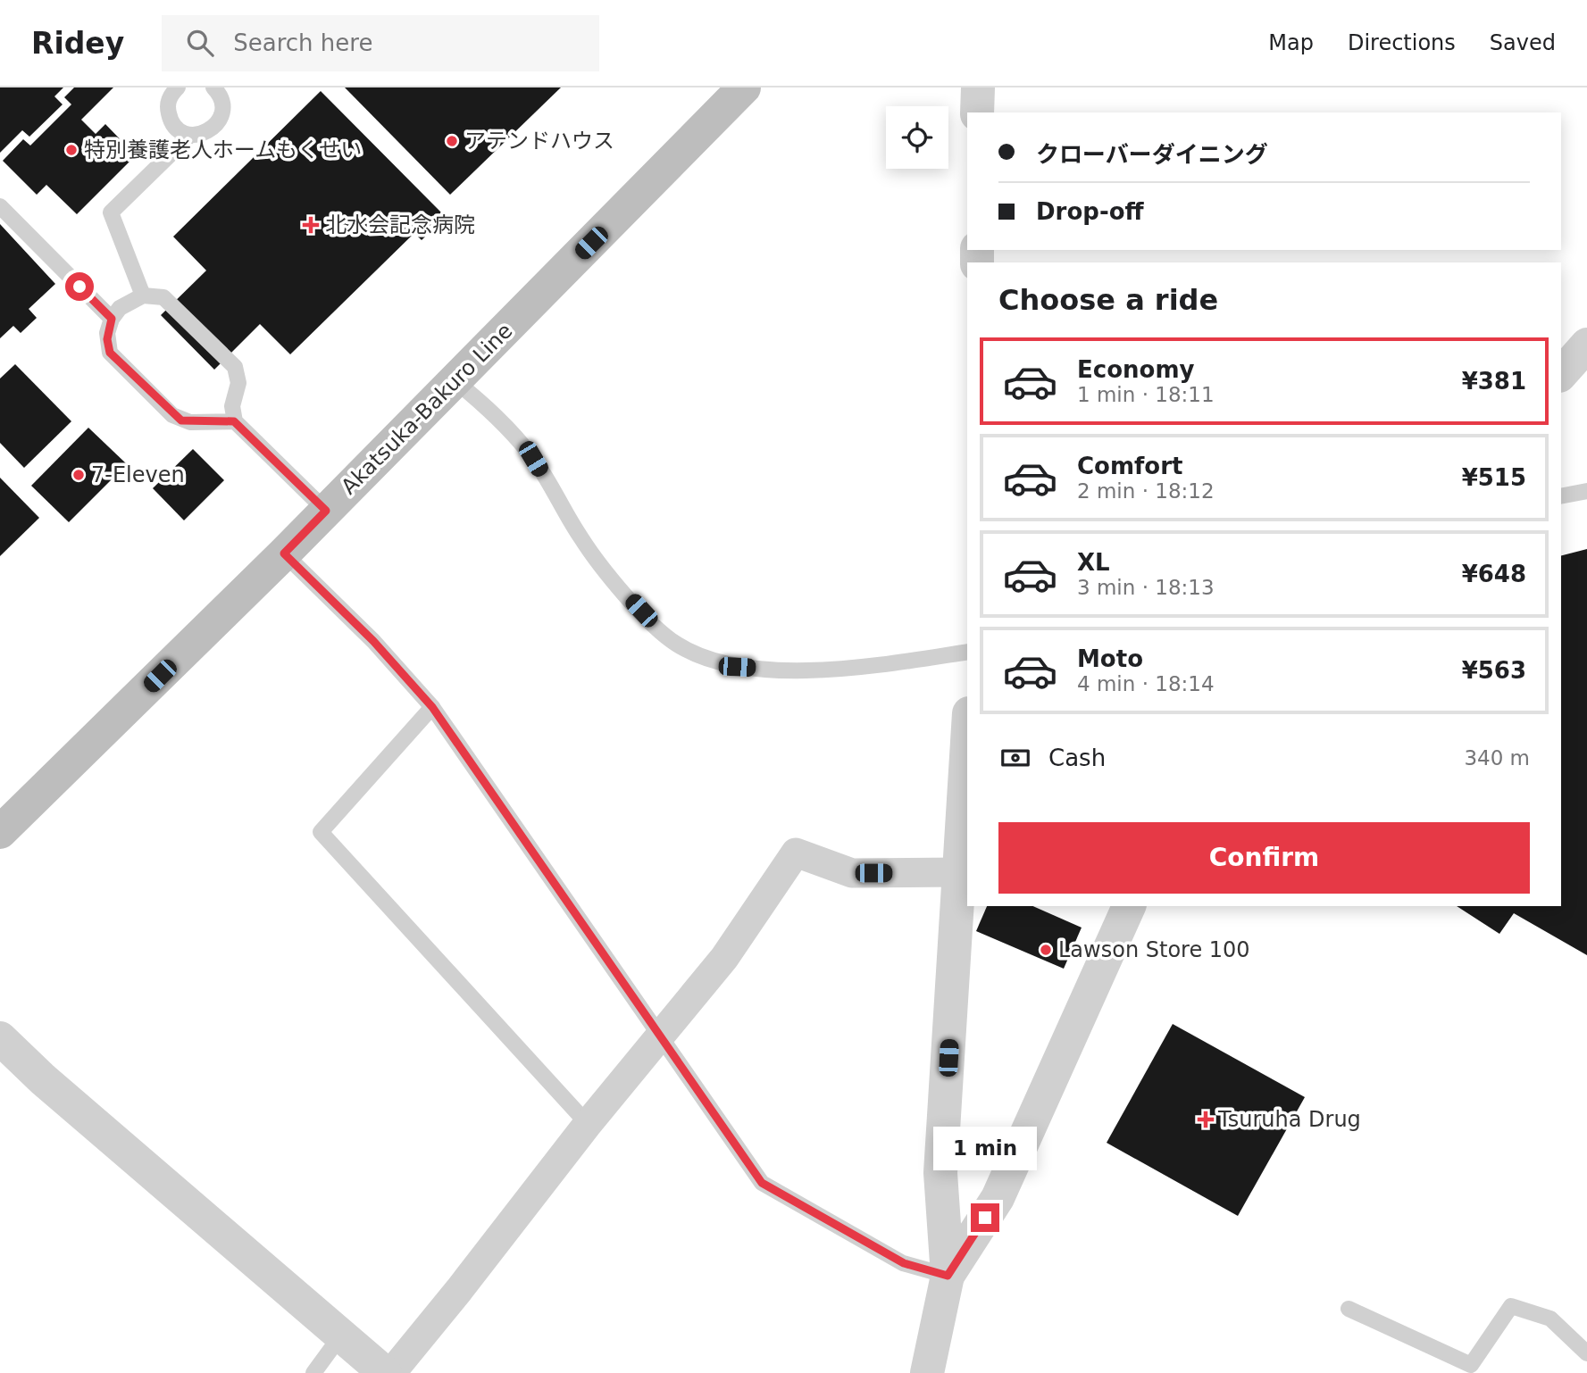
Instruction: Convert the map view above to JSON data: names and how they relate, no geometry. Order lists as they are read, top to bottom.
{
  "streets": {
    "main road": ["Akatsuka-Bakuro Line"]
  },
  "places": {
    "other": [
      "アテンドハウス",
      "特別養護老人ホームもくせい",
      "7-Eleven",
      "Lawson Store 100"
    ],
    "health": ["北水会記念病院", "Tsuruha Drug"]
  },
  "page": {
    "header": "Ridey",
    "search": "Search here",
    "nav": ["Map", "Directions", "Saved"],
    "banner": ["クローバーダイニング", "Drop-off"],
    "heading": "Choose a ride",
    "list": [
      {
        "name": "Economy",
        "note": "1 min · 18:11",
        "value": "¥381"
      },
      {
        "name": "Comfort",
        "note": "2 min · 18:12",
        "value": "¥515"
      },
      {
        "name": "XL",
        "note": "3 min · 18:13",
        "value": "¥648"
      },
      {
        "name": "Moto",
        "note": "4 min · 18:14",
        "value": "¥563"
      }
    ],
    "pay": ["Cash", "340 m"],
    "buttons": "Confirm",
    "bubble": "1 min"
  }
}
